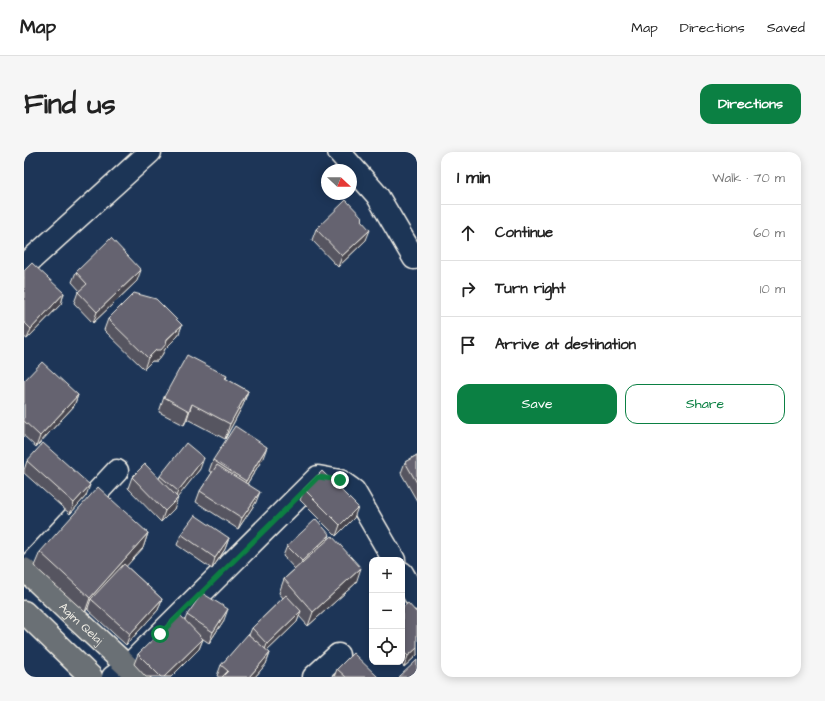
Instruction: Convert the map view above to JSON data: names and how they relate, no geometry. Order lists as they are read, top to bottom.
{
  "streets": {
    "main road": ["Agim Qelaj"]
  },
  "north": "right",
  "page": {
    "header": "Map",
    "nav": ["Map", "Directions", "Saved"],
    "buttons": [
      "Directions",
      ["Save", "Share"]
    ],
    "title": "Find us",
    "heading": ["1 min", "Walk · 70 m"],
    "list": [
      ["Continue", "60 m"],
      ["Turn right", "10 m"],
      "Arrive at destination"
    ],
    "map_buttons": ["+", "−"]
  }
}
